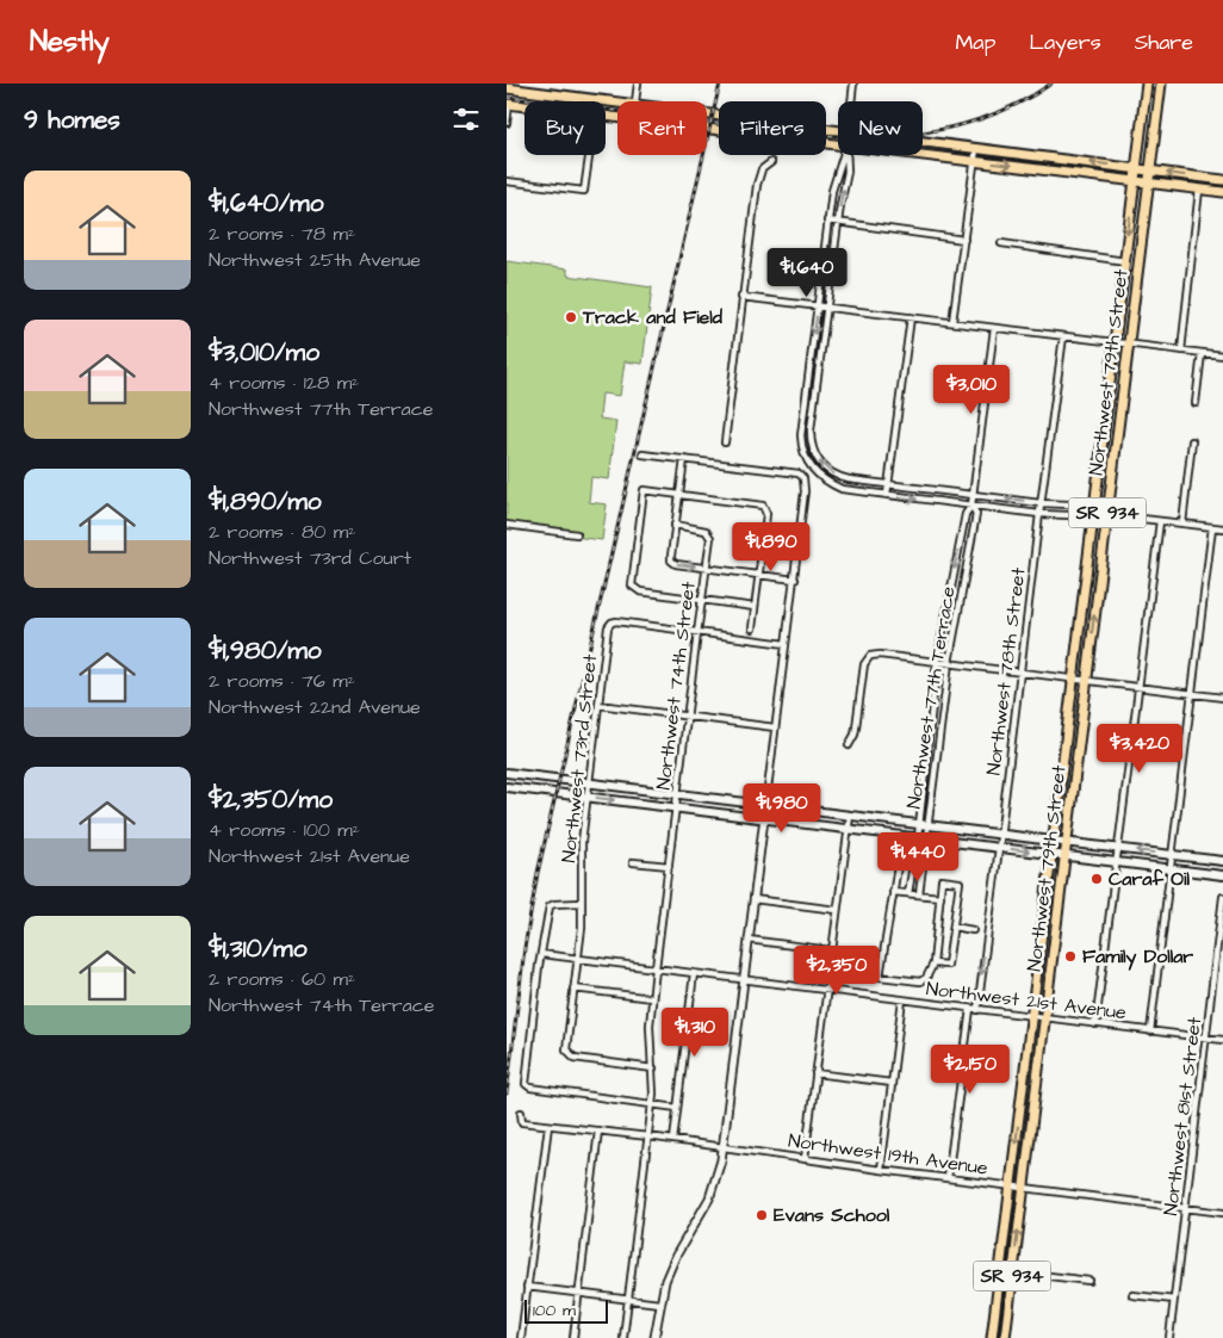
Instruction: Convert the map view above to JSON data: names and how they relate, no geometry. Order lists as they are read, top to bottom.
{
  "streets": {
    "main road": ["Northwest 79th Street", "SR 934"],
    "street": [
      "Northwest 78th Street",
      "Northwest 74th Street",
      "Northwest 77th Terrace",
      "Northwest 73rd Street",
      "Northwest 21st Avenue",
      "Northwest 81st Street",
      "Northwest 19th Avenue"
    ]
  },
  "crossings": [
    ["Northwest 79th Street", "Northwest 21st Avenue"],
    ["Northwest 79th Street", "Northwest 19th Avenue"],
    ["Northwest 78th Street", "Northwest 21st Avenue"],
    ["Northwest 78th Street", "Northwest 19th Avenue"],
    ["Northwest 74th Street", "Northwest 73rd Street"],
    ["Northwest 74th Street", "Northwest 21st Avenue"],
    ["Northwest 74th Street", "Northwest 19th Avenue"],
    ["Northwest 73rd Street", "Northwest 21st Avenue"],
    ["Northwest 21st Avenue", "Northwest 81st Street"],
    ["Northwest 81st Street", "Northwest 19th Avenue"]
  ],
  "places": [
    "Track and Field",
    "Caraf Oil",
    "Family Dollar",
    "Evans School"
  ],
  "scale_bar": "100 m",
  "page": {
    "header": "Nestly",
    "nav": ["Map", "Layers", "Share"],
    "heading": "9 homes",
    "chip": [
      "Buy",
      "Rent",
      "Filters",
      "New"
    ],
    "list": [
      {
        "name": "$1,640/mo",
        "note": "2 rooms · 78 m² · Northwest 25th Avenue"
      },
      {
        "name": "$3,010/mo",
        "note": "4 rooms · 128 m² · Northwest 77th Terrace"
      },
      {
        "name": "$1,890/mo",
        "note": "2 rooms · 80 m² · Northwest 73rd Court"
      },
      {
        "name": "$1,980/mo",
        "note": "2 rooms · 76 m² · Northwest 22nd Avenue"
      },
      {
        "name": "$2,350/mo",
        "note": "4 rooms · 100 m² · Northwest 21st Avenue"
      },
      {
        "name": "$1,310/mo",
        "note": "2 rooms · 60 m² · Northwest 74th Terrace"
      }
    ],
    "price": [
      "$1,640",
      "$3,010",
      "$1,890",
      "$3,420",
      "$1,980",
      "$1,440",
      "$2,350",
      "$1,310",
      "$2,150"
    ],
    "scale": "100 m"
  }
}
